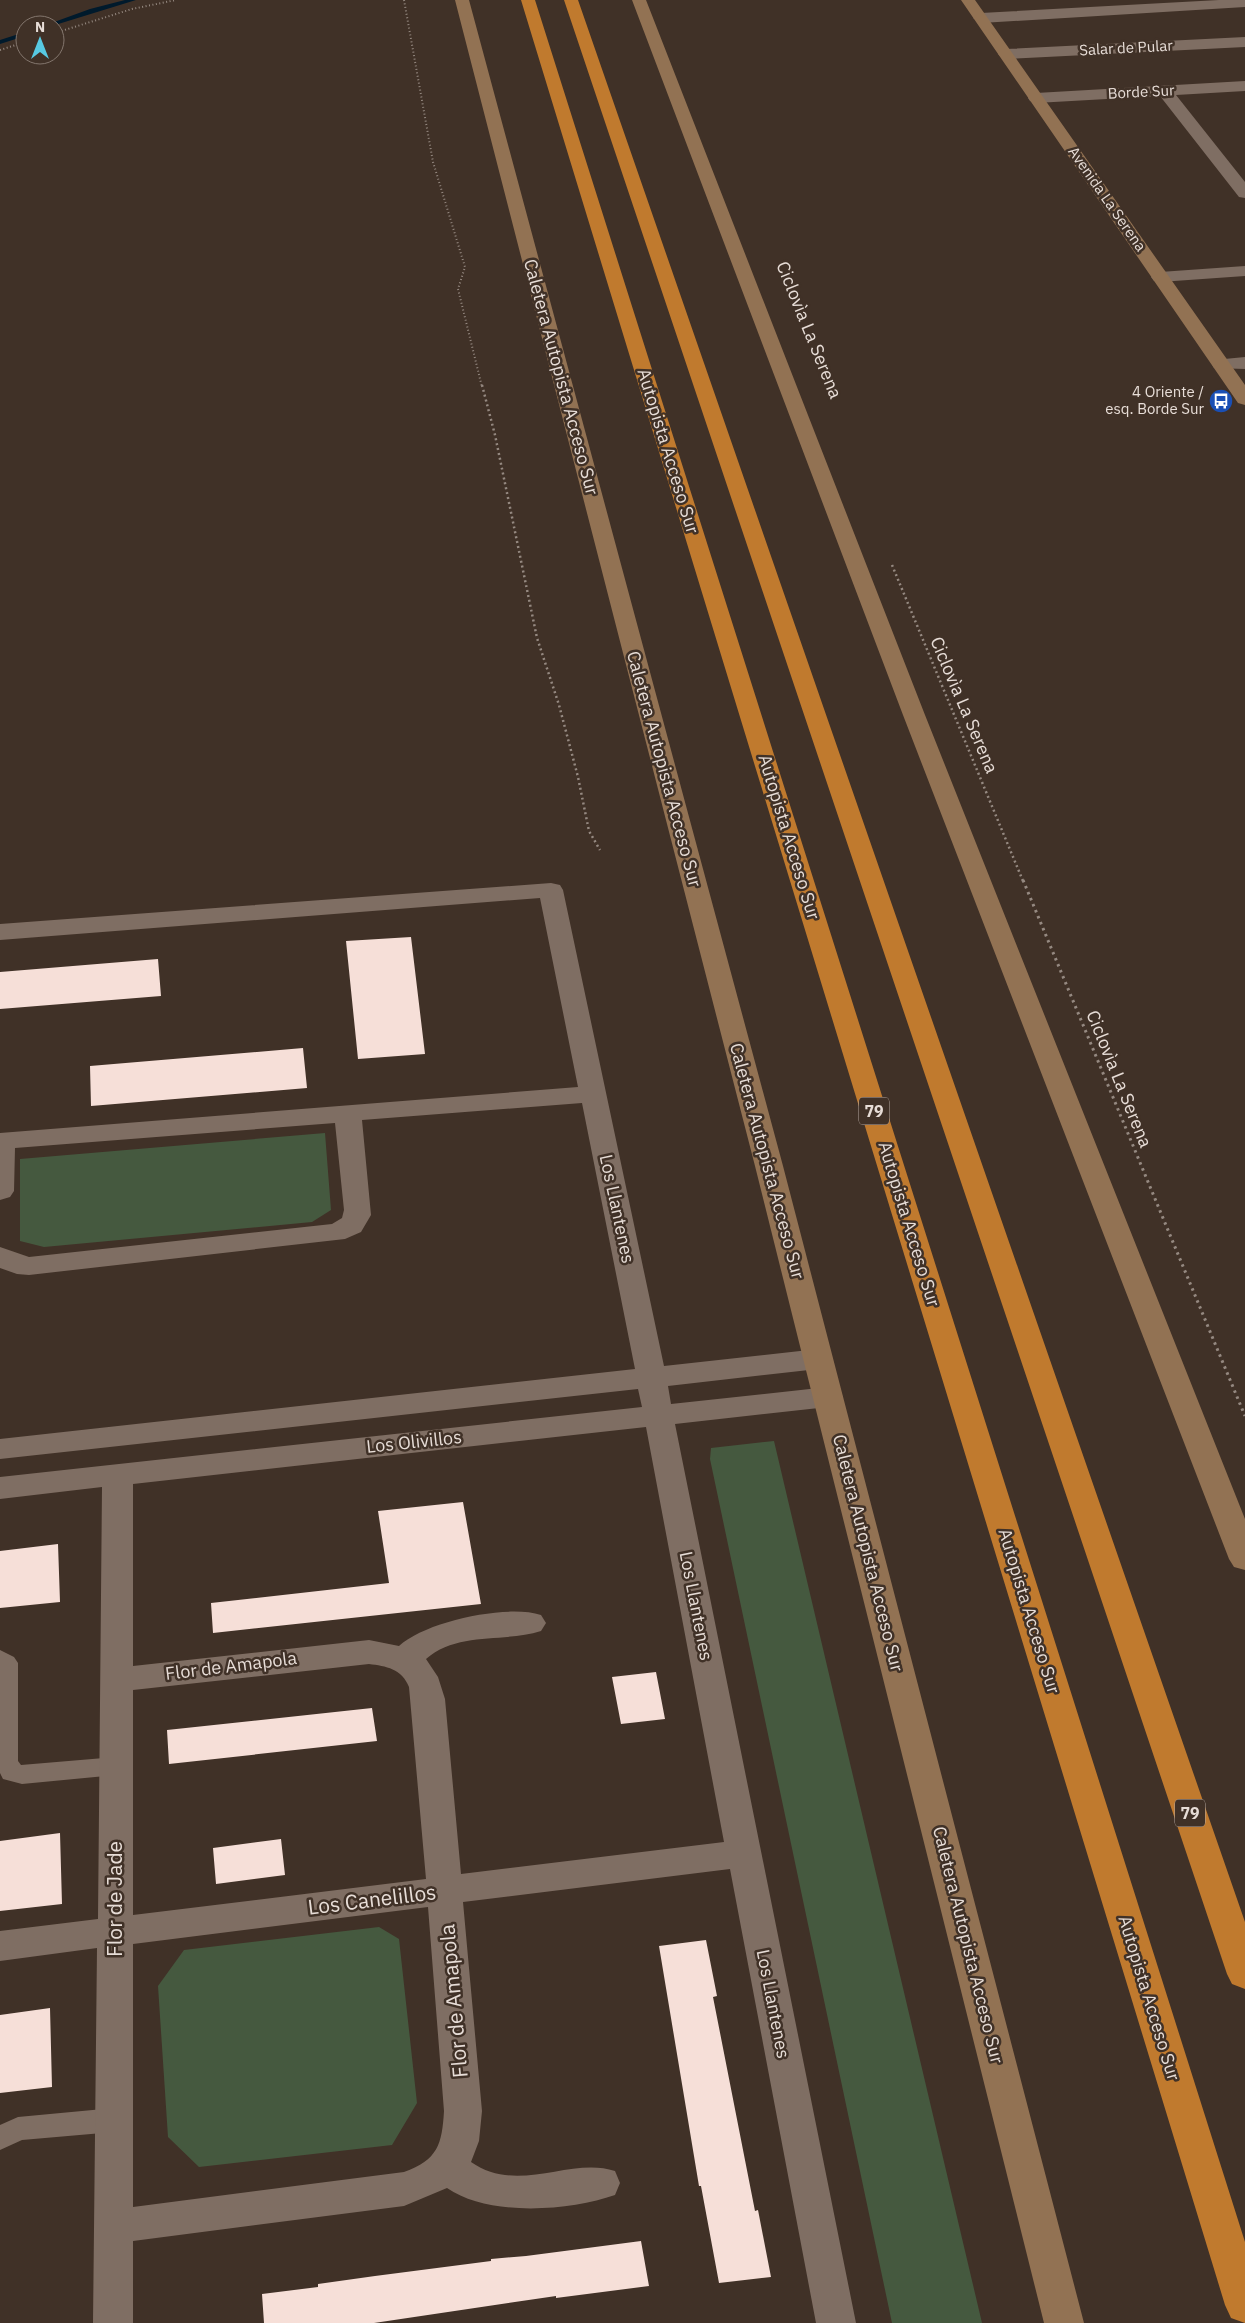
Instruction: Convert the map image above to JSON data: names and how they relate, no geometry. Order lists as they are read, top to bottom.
{
  "streets": {
    "highway": ["Autopista Acceso Sur", "79"],
    "main road": ["Avenida La Serena", "Caletera Autopista Acceso Sur"],
    "street": [
      "Salar de Pular",
      "Borde Sur",
      "Los Llantenes",
      "Los Olivillos",
      "Flor de Amapola",
      "Flor de Jade",
      "Los Canelillos"
    ],
    "path": ["Ciclovìa La Serena"]
  },
  "crossings": [
    ["Salar de Pular", "Avenida La Serena"],
    ["Borde Sur", "Avenida La Serena"],
    ["Caletera Autopista Acceso Sur", "Los Olivillos"],
    ["Los Llantenes", "Los Olivillos"],
    ["Los Llantenes", "Los Canelillos"],
    ["Los Olivillos", "Flor de Jade"],
    ["Flor de Amapola", "Flor de Jade"],
    ["Flor de Amapola", "Los Canelillos"],
    ["Flor de Jade", "Los Canelillos"]
  ],
  "places": {
    "bus stop": ["4 Oriente / esq. Borde Sur"]
  },
  "north": "top"
}
